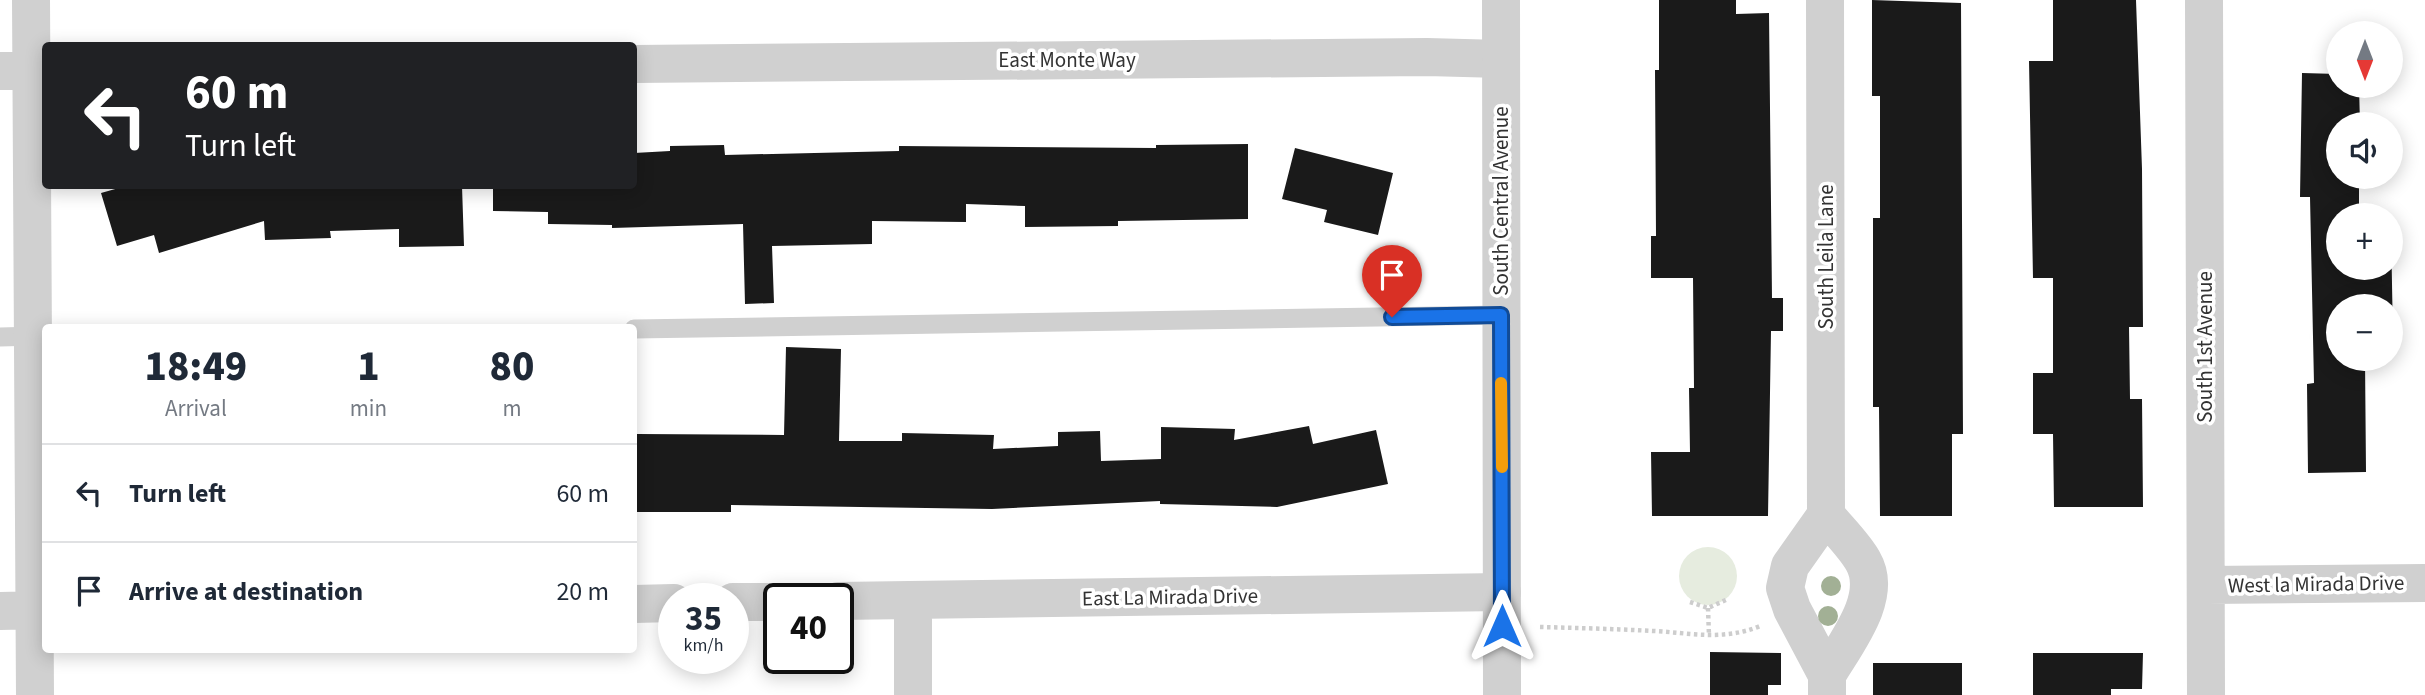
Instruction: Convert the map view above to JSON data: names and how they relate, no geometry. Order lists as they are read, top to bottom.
{
  "streets": {
    "street": [
      "East Monte Way",
      "South Central Avenue",
      "South Leila Lane",
      "South 1st Avenue",
      "West la Mirada Drive",
      "East La Mirada Drive"
    ]
  },
  "crossings": [
    ["East Monte Way", "South Central Avenue"],
    ["South Central Avenue", "East La Mirada Drive"],
    ["South 1st Avenue", "West la Mirada Drive"]
  ],
  "north": "bottom",
  "page": {
    "map_buttons": ["+", "−"],
    "turn": ["60 m", "Turn left"],
    "eta": [
      "18:49",
      "Arrival",
      "1",
      "min",
      "80",
      "m"
    ],
    "list": [
      {
        "name": "Turn left",
        "value": "60 m"
      },
      {
        "name": "Arrive at destination",
        "value": "20 m"
      }
    ],
    "speed": "35 km/h",
    "limit": "40"
  }
}
